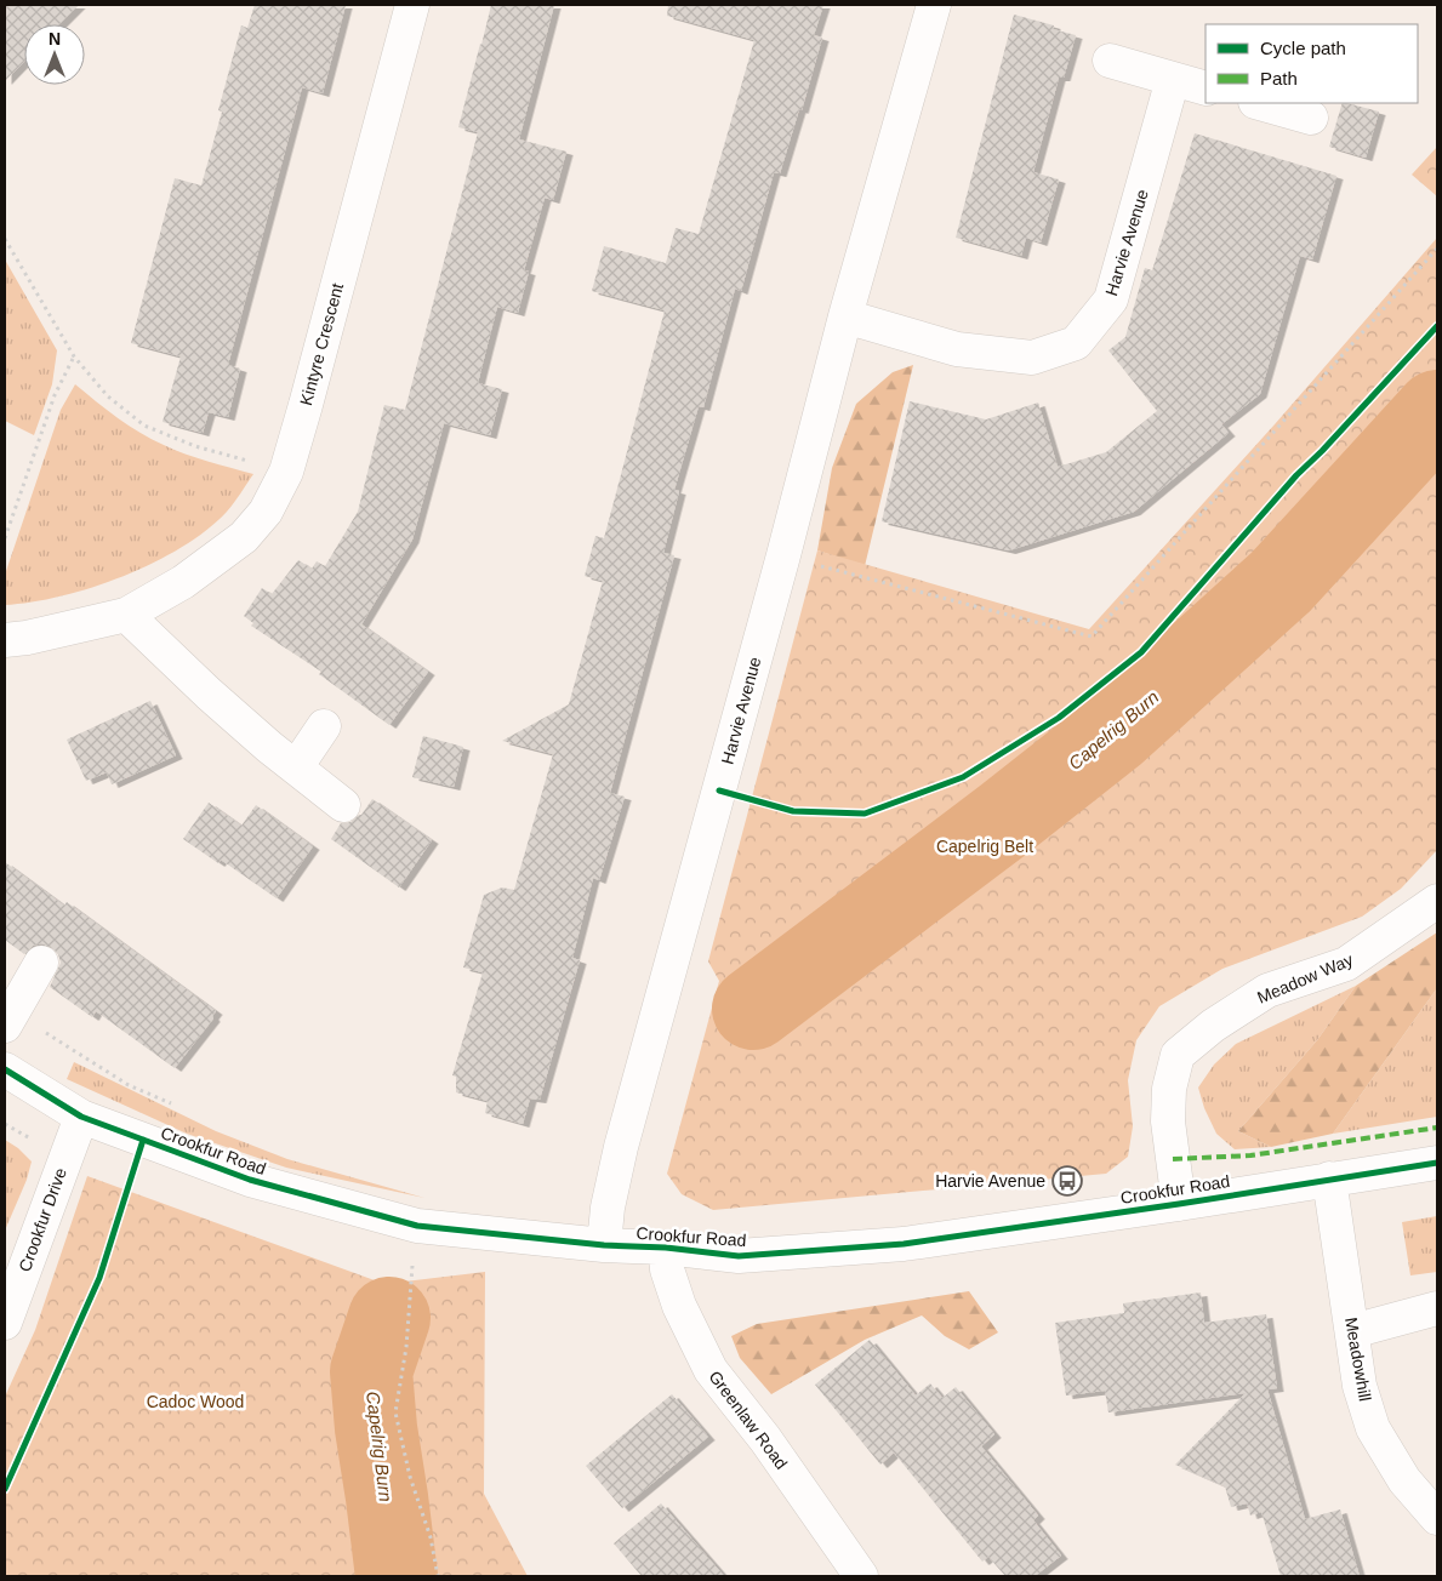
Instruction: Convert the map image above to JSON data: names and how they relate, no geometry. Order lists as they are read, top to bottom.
{
  "streets": {
    "street": [
      "Harvie Avenue",
      "Kintyre Crescent",
      "Meadow Way",
      "Crookfur Road",
      "Crookfur Drive",
      "Meadowhill",
      "Greenlaw Road"
    ]
  },
  "crossings": [
    ["Harvie Avenue", "Crookfur Road"],
    ["Meadow Way", "Crookfur Road"],
    ["Crookfur Road", "Crookfur Drive"],
    ["Crookfur Road", "Meadowhill"],
    ["Crookfur Road", "Greenlaw Road"]
  ],
  "water": ["Capelrig Burn"],
  "parks": ["Capelrig Belt", "Cadoc Wood"],
  "places": {
    "bus stop": ["Harvie Avenue"]
  },
  "legend": ["Cycle path", "Path"],
  "north": "top"
}
